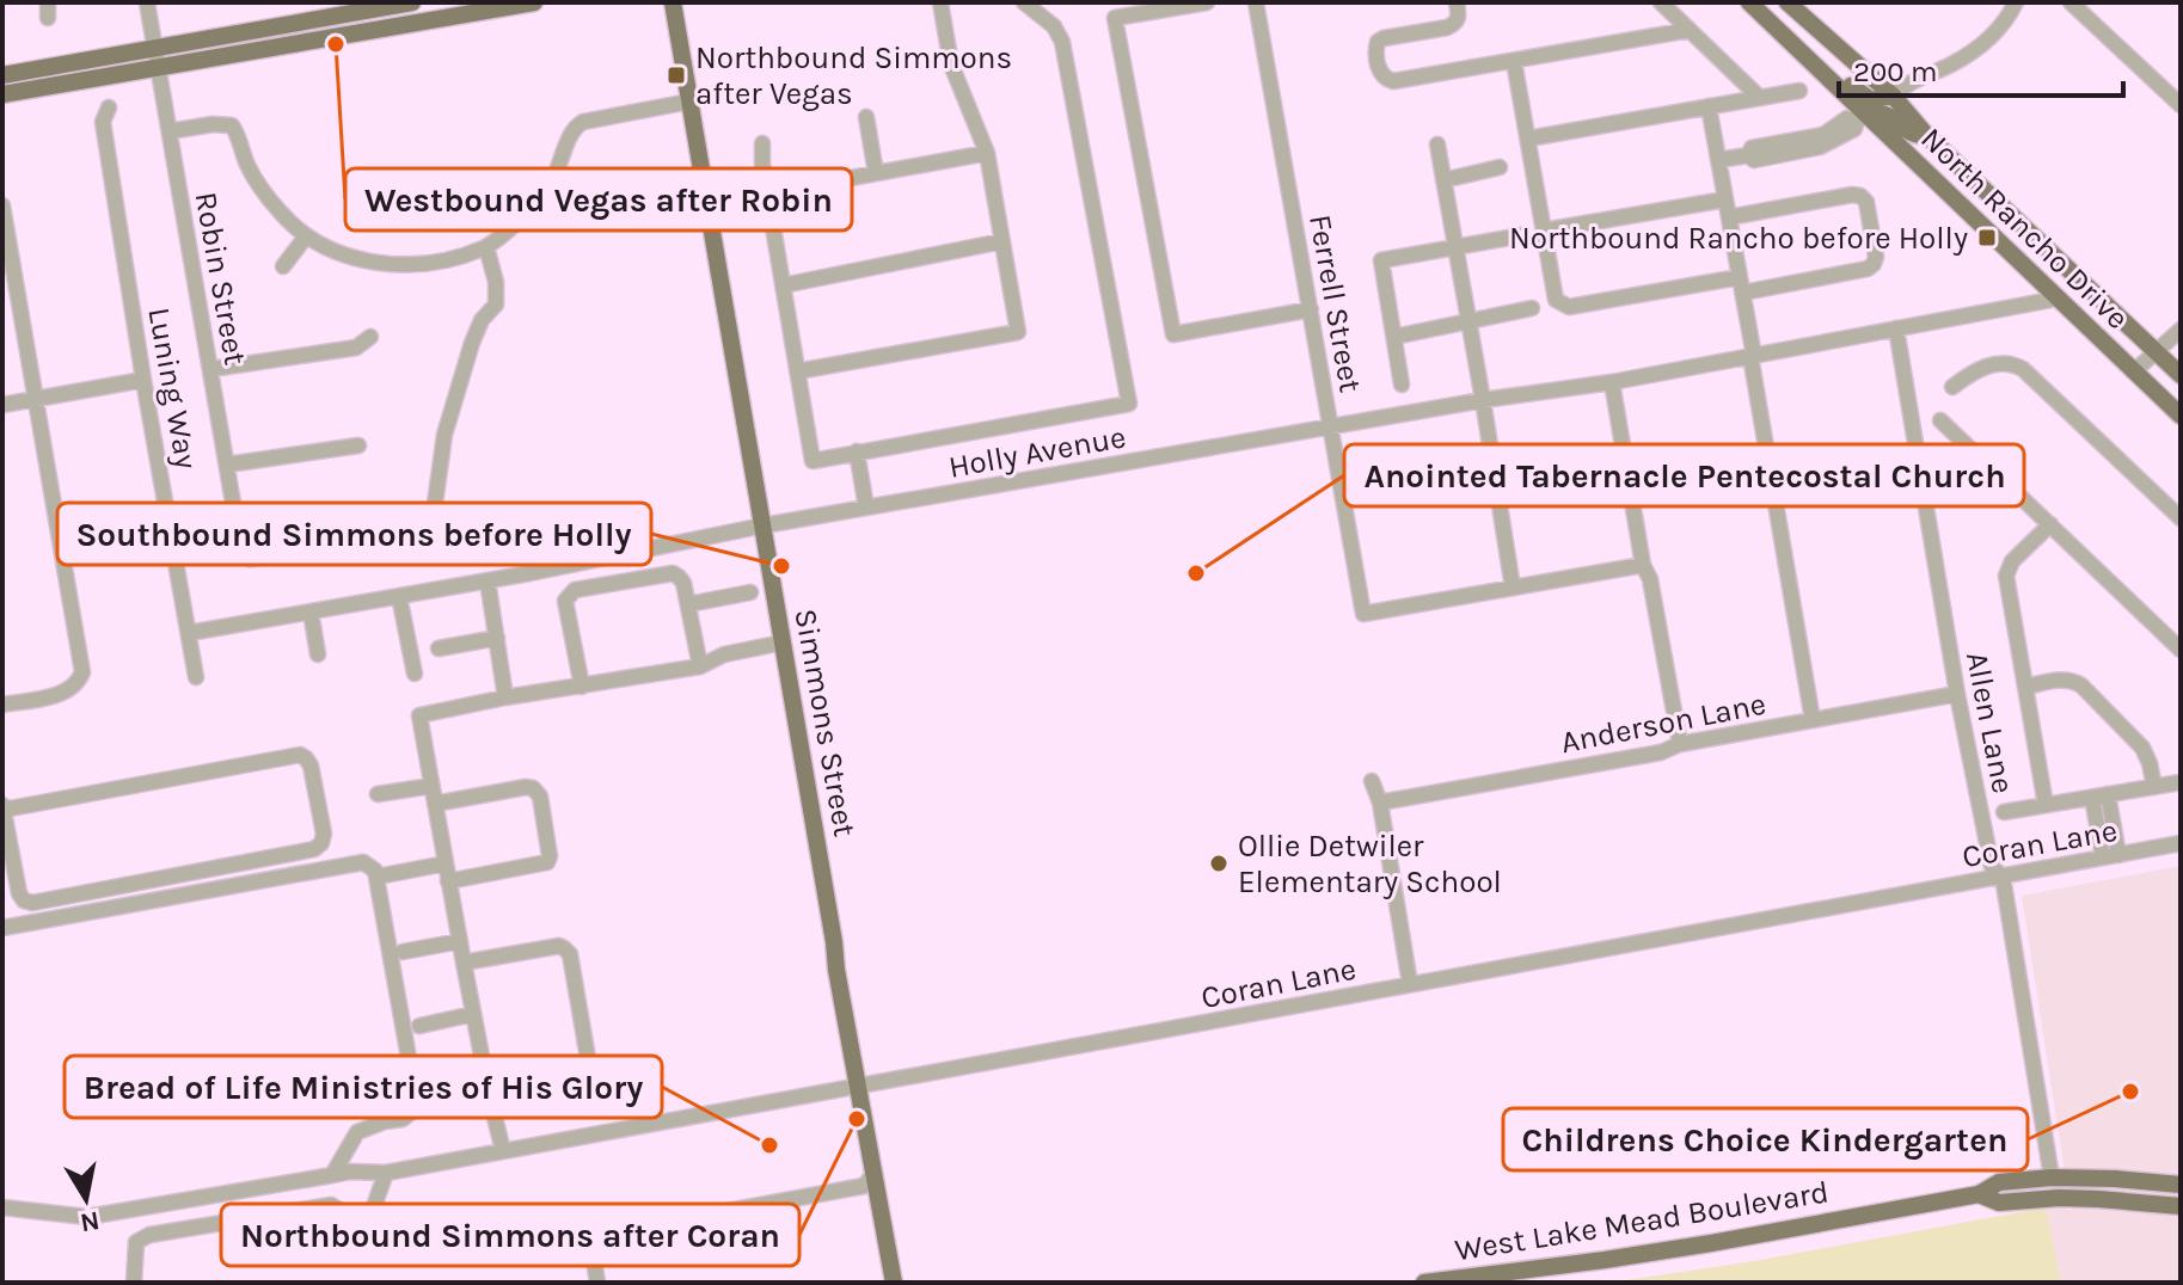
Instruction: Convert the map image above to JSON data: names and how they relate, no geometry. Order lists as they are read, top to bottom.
{
  "streets": {
    "main road": ["North Rancho Drive", "Simmons Street", "West Lake Mead Boulevard"],
    "street": [
      "Robin Street",
      "Ferrell Street",
      "Luning Way",
      "Holly Avenue",
      "Anderson Lane",
      "Allen Lane",
      "Coran Lane"
    ]
  },
  "crossings": [
    ["North Rancho Drive", "Holly Avenue"],
    ["Ferrell Street", "Holly Avenue"],
    ["Luning Way", "Holly Avenue"],
    ["Holly Avenue", "Simmons Street"],
    ["Holly Avenue", "Allen Lane"],
    ["Simmons Street", "Coran Lane"],
    ["Anderson Lane", "Allen Lane"],
    ["Allen Lane", "Coran Lane"],
    ["Allen Lane", "West Lake Mead Boulevard"]
  ],
  "places": {
    "other": [
      "Westbound Vegas after Robin",
      "Southbound Simmons before Holly",
      "Anointed Tabernacle Pentecostal Church",
      "Ollie Detwiler Elementary School",
      "Childrens Choice Kindergarten",
      "Northbound Simmons after Coran",
      "Bread of Life Ministries of His Glory"
    ],
    "transit": ["Northbound Simmons after Vegas", "Northbound Rancho before Holly"]
  },
  "scale_bar": "200 m",
  "north": "bottom"
}
